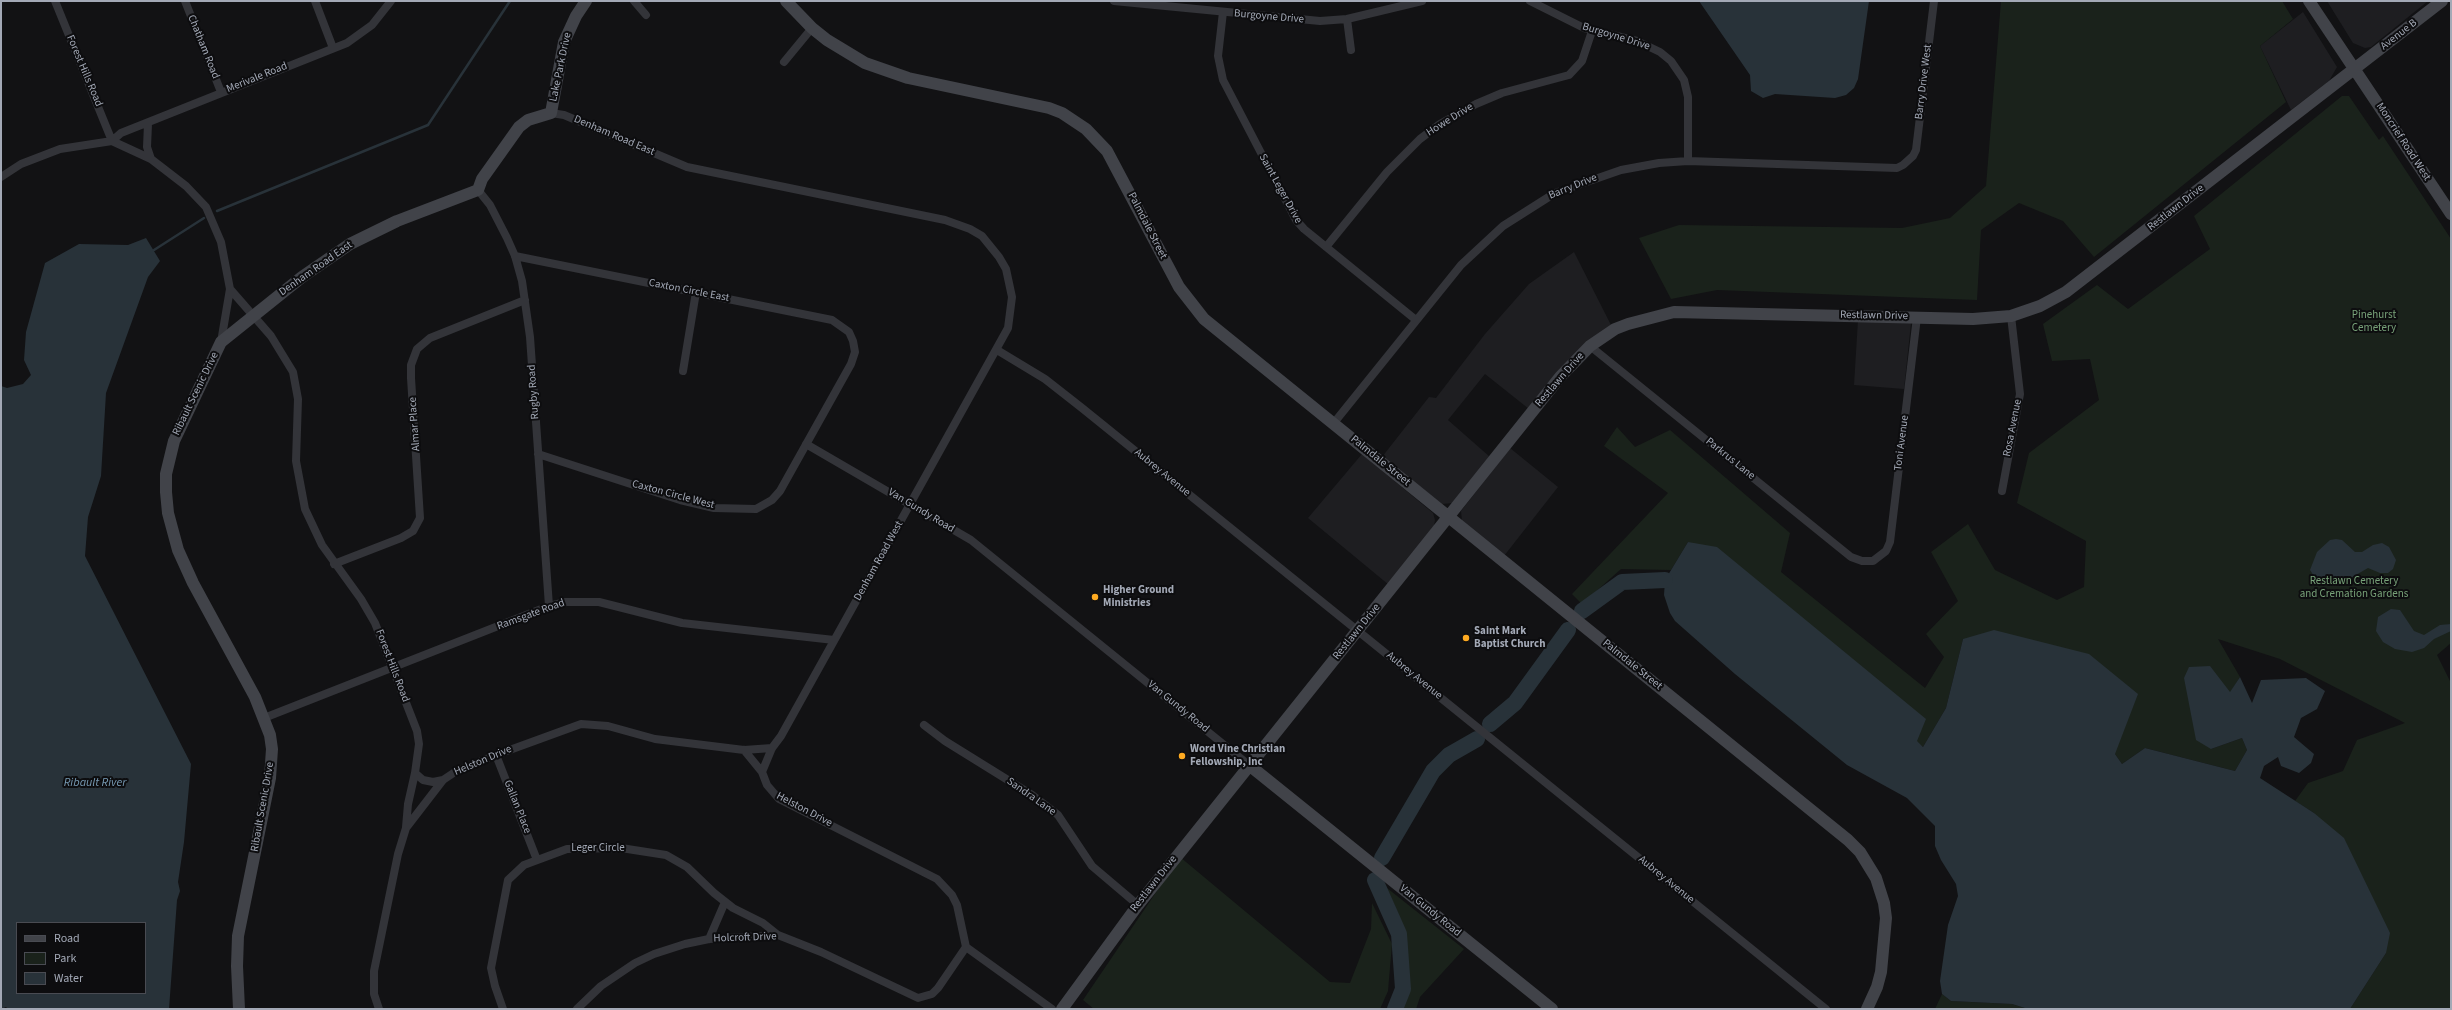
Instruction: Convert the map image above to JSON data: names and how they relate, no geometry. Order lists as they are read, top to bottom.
{
  "streets": {
    "street": [
      "Burgoyne Drive",
      "Avenue B",
      "Chatham Road",
      "Lake Park Drive",
      "Forest Hills Road",
      "Merivale Road",
      "Barry Drive West",
      "Howe Drive",
      "Denham Road East",
      "Moncrief Road West",
      "Barry Drive",
      "Saint Leger Drive",
      "Restlawn Drive",
      "Palmdale Street",
      "Caxton Circle East",
      "Rugby Road",
      "Ribault Scenic Drive",
      "Almar Place",
      "Rosa Avenue",
      "Toni Avenue",
      "Parkrus Lane",
      "Aubrey Avenue",
      "Caxton Circle West",
      "Van Gundy Road",
      "Denham Road West",
      "Ramsgate Road",
      "Helston Drive",
      "Sandra Lane",
      "Gallan Place",
      "Leger Circle",
      "Holcroft Drive"
    ]
  },
  "crossings": [
    ["Burgoyne Drive", "Howe Drive"],
    ["Burgoyne Drive", "Barry Drive"],
    ["Burgoyne Drive", "Saint Leger Drive"],
    ["Avenue B", "Moncrief Road West"],
    ["Avenue B", "Restlawn Drive"],
    ["Chatham Road", "Merivale Road"],
    ["Lake Park Drive", "Denham Road East"],
    ["Forest Hills Road", "Merivale Road"],
    ["Forest Hills Road", "Denham Road East"],
    ["Forest Hills Road", "Ribault Scenic Drive"],
    ["Forest Hills Road", "Almar Place"],
    ["Forest Hills Road", "Ramsgate Road"],
    ["Barry Drive West", "Barry Drive"],
    ["Howe Drive", "Saint Leger Drive"],
    ["Denham Road East", "Rugby Road"],
    ["Denham Road East", "Ribault Scenic Drive"],
    ["Denham Road East", "Denham Road West"],
    ["Moncrief Road West", "Restlawn Drive"],
    ["Barry Drive", "Saint Leger Drive"],
    ["Barry Drive", "Palmdale Street"],
    ["Restlawn Drive", "Palmdale Street"],
    ["Restlawn Drive", "Rosa Avenue"],
    ["Restlawn Drive", "Toni Avenue"],
    ["Restlawn Drive", "Parkrus Lane"],
    ["Restlawn Drive", "Aubrey Avenue"],
    ["Restlawn Drive", "Van Gundy Road"],
    ["Restlawn Drive", "Sandra Lane"],
    ["Caxton Circle East", "Rugby Road"],
    ["Caxton Circle East", "Caxton Circle West"],
    ["Rugby Road", "Almar Place"],
    ["Rugby Road", "Caxton Circle West"],
    ["Rugby Road", "Ramsgate Road"],
    ["Ribault Scenic Drive", "Ramsgate Road"],
    ["Toni Avenue", "Parkrus Lane"],
    ["Aubrey Avenue", "Denham Road West"],
    ["Caxton Circle West", "Van Gundy Road"],
    ["Van Gundy Road", "Denham Road West"],
    ["Denham Road West", "Ramsgate Road"],
    ["Denham Road West", "Helston Drive"],
    ["Helston Drive", "Gallan Place"],
    ["Helston Drive", "Holcroft Drive"],
    ["Gallan Place", "Leger Circle"],
    ["Leger Circle", "Holcroft Drive"]
  ],
  "water": ["Ribault River"],
  "parks": ["Pinehurst Cemetery", "Restlawn Cemetery and Cremation Gardens"],
  "places": ["Higher Ground Ministries", "Saint Mark Baptist Church", "Word Vine Christian Fellowship, Inc"],
  "legend": ["Road", "Park", "Water"]
}
